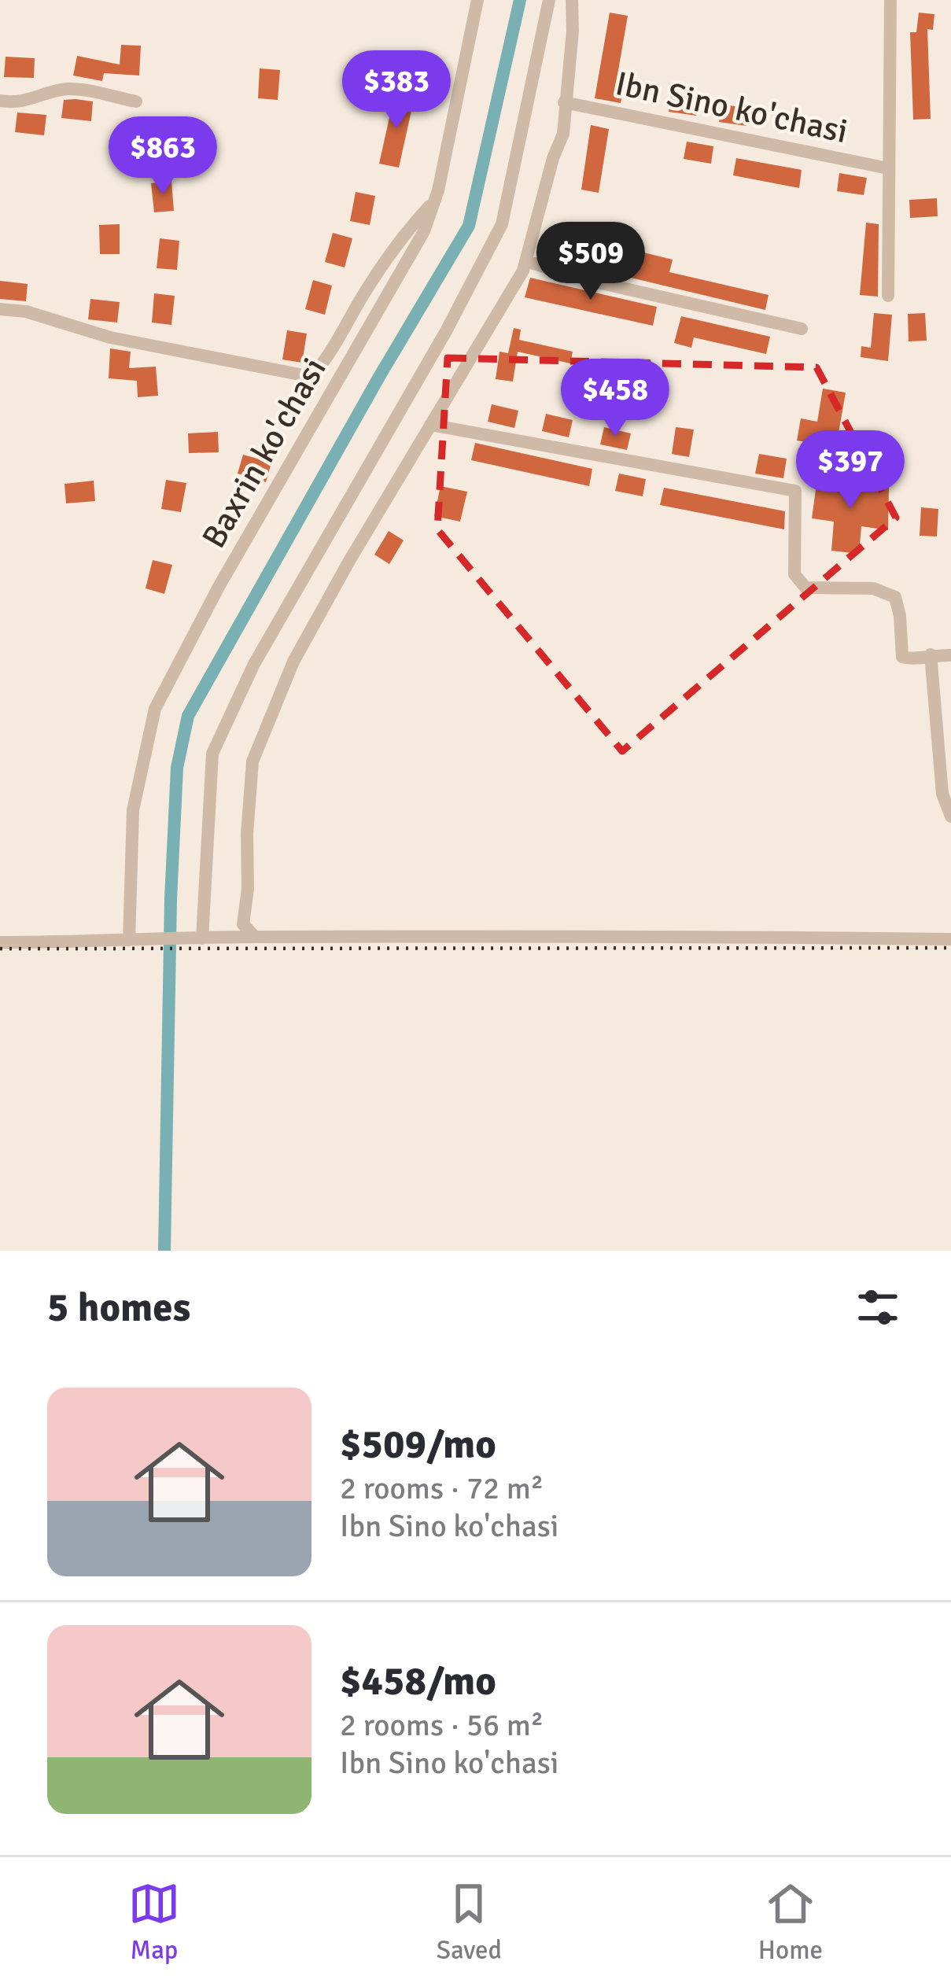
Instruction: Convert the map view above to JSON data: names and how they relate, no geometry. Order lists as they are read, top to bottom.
{
  "streets": {
    "street": ["Ibn Sino ko'chasi", "Baxrin ko'chasi"]
  },
  "page": {
    "price": [
      "$383",
      "$863",
      "$509",
      "$458",
      "$397"
    ],
    "heading": "5 homes",
    "list": [
      {
        "name": "$509/mo",
        "note": "2 rooms · 72 m² · Ibn Sino ko'chasi"
      },
      {
        "name": "$458/mo",
        "note": "2 rooms · 56 m² · Ibn Sino ko'chasi"
      }
    ],
    "tabs": ["Map", "Saved", "Home"]
  }
}
